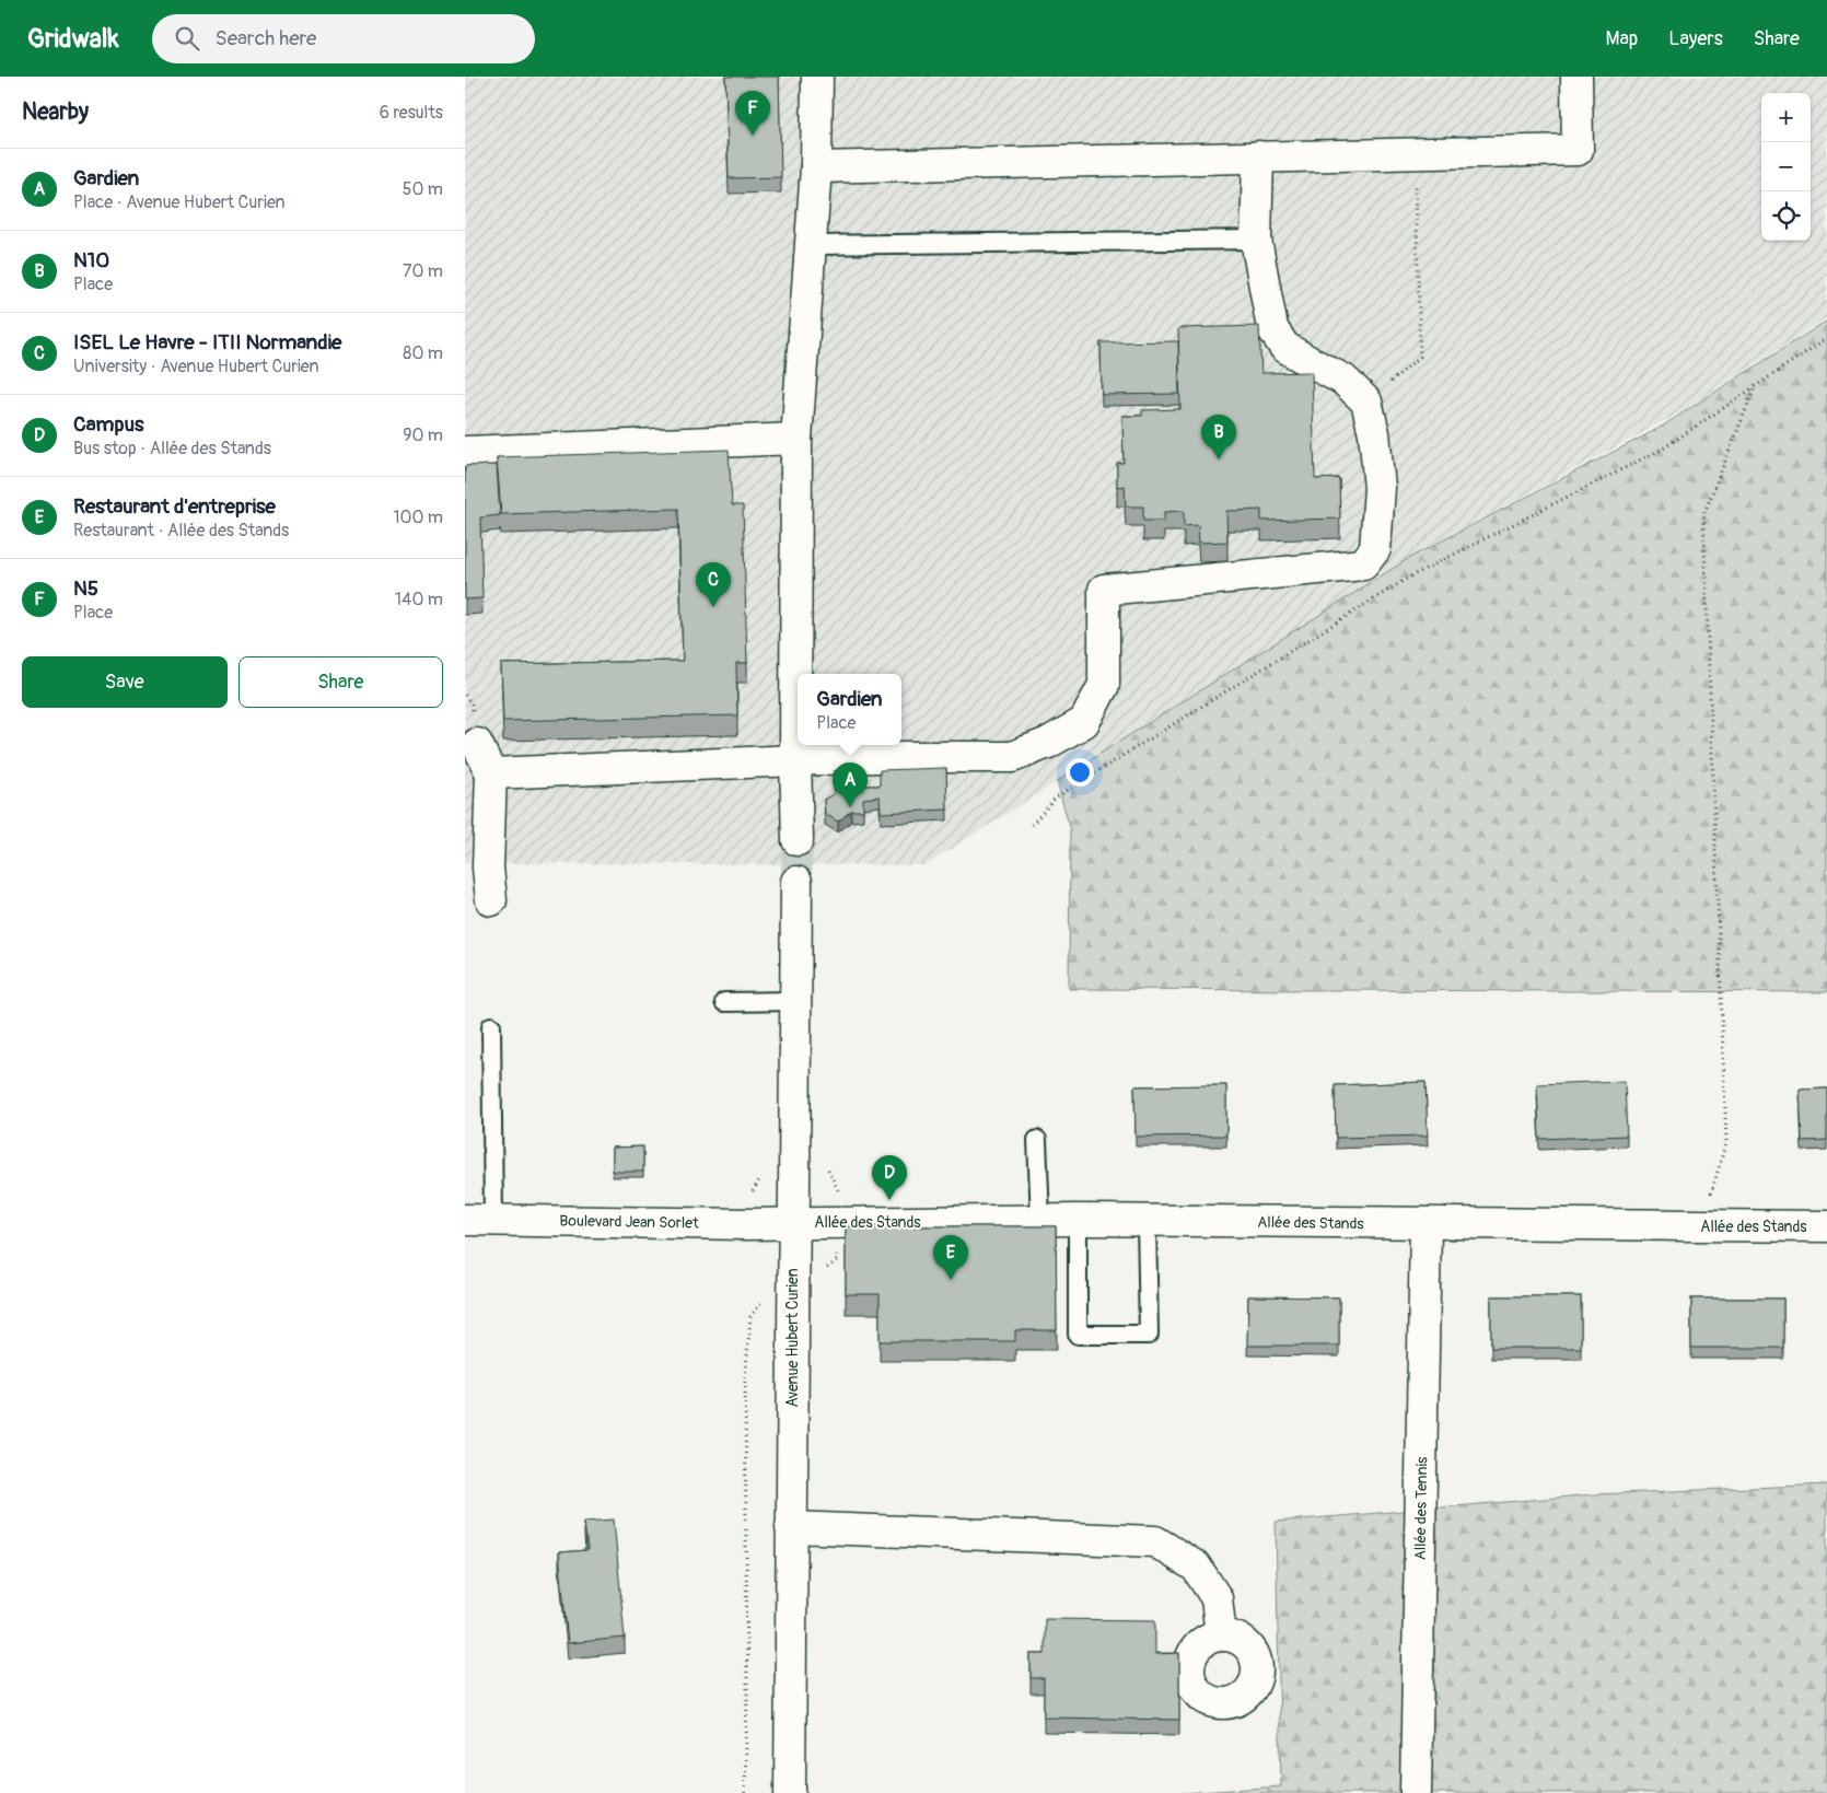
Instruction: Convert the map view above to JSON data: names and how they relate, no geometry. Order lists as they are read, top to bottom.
{
  "streets": {
    "street": [
      "Boulevard Jean Sorlet",
      "Allée des Stands",
      "Avenue Hubert Curien",
      "Allée des Tennis"
    ]
  },
  "crossings": [
    ["Boulevard Jean Sorlet", "Allée des Stands"],
    ["Boulevard Jean Sorlet", "Avenue Hubert Curien"],
    ["Allée des Stands", "Avenue Hubert Curien"],
    ["Allée des Stands", "Allée des Tennis"]
  ],
  "page": {
    "header": "Gridwalk",
    "search": "Search here",
    "nav": ["Map", "Layers", "Share"],
    "heading": ["Nearby", "6 results"],
    "pins": [
      "F",
      "B",
      "C",
      "A",
      "D",
      "E"
    ],
    "map_buttons": ["+", "−"],
    "list": [
      {
        "mark": "A",
        "name": "Gardien",
        "note": "Place · Avenue Hubert Curien",
        "value": "50 m"
      },
      {
        "mark": "B",
        "name": "N10",
        "note": "Place",
        "value": "70 m"
      },
      {
        "mark": "C",
        "name": "ISEL Le Havre - ITII Normandie",
        "note": "University · Avenue Hubert Curien",
        "value": "80 m"
      },
      {
        "mark": "D",
        "name": "Campus",
        "note": "Bus stop · Allée des Stands",
        "value": "90 m"
      },
      {
        "mark": "E",
        "name": "Restaurant d'entreprise",
        "note": "Restaurant · Allée des Stands",
        "value": "100 m"
      },
      {
        "mark": "F",
        "name": "N5",
        "note": "Place",
        "value": "140 m"
      }
    ],
    "buttons": ["Save", "Share"],
    "popup": ["Gardien", "Place"]
  }
}
